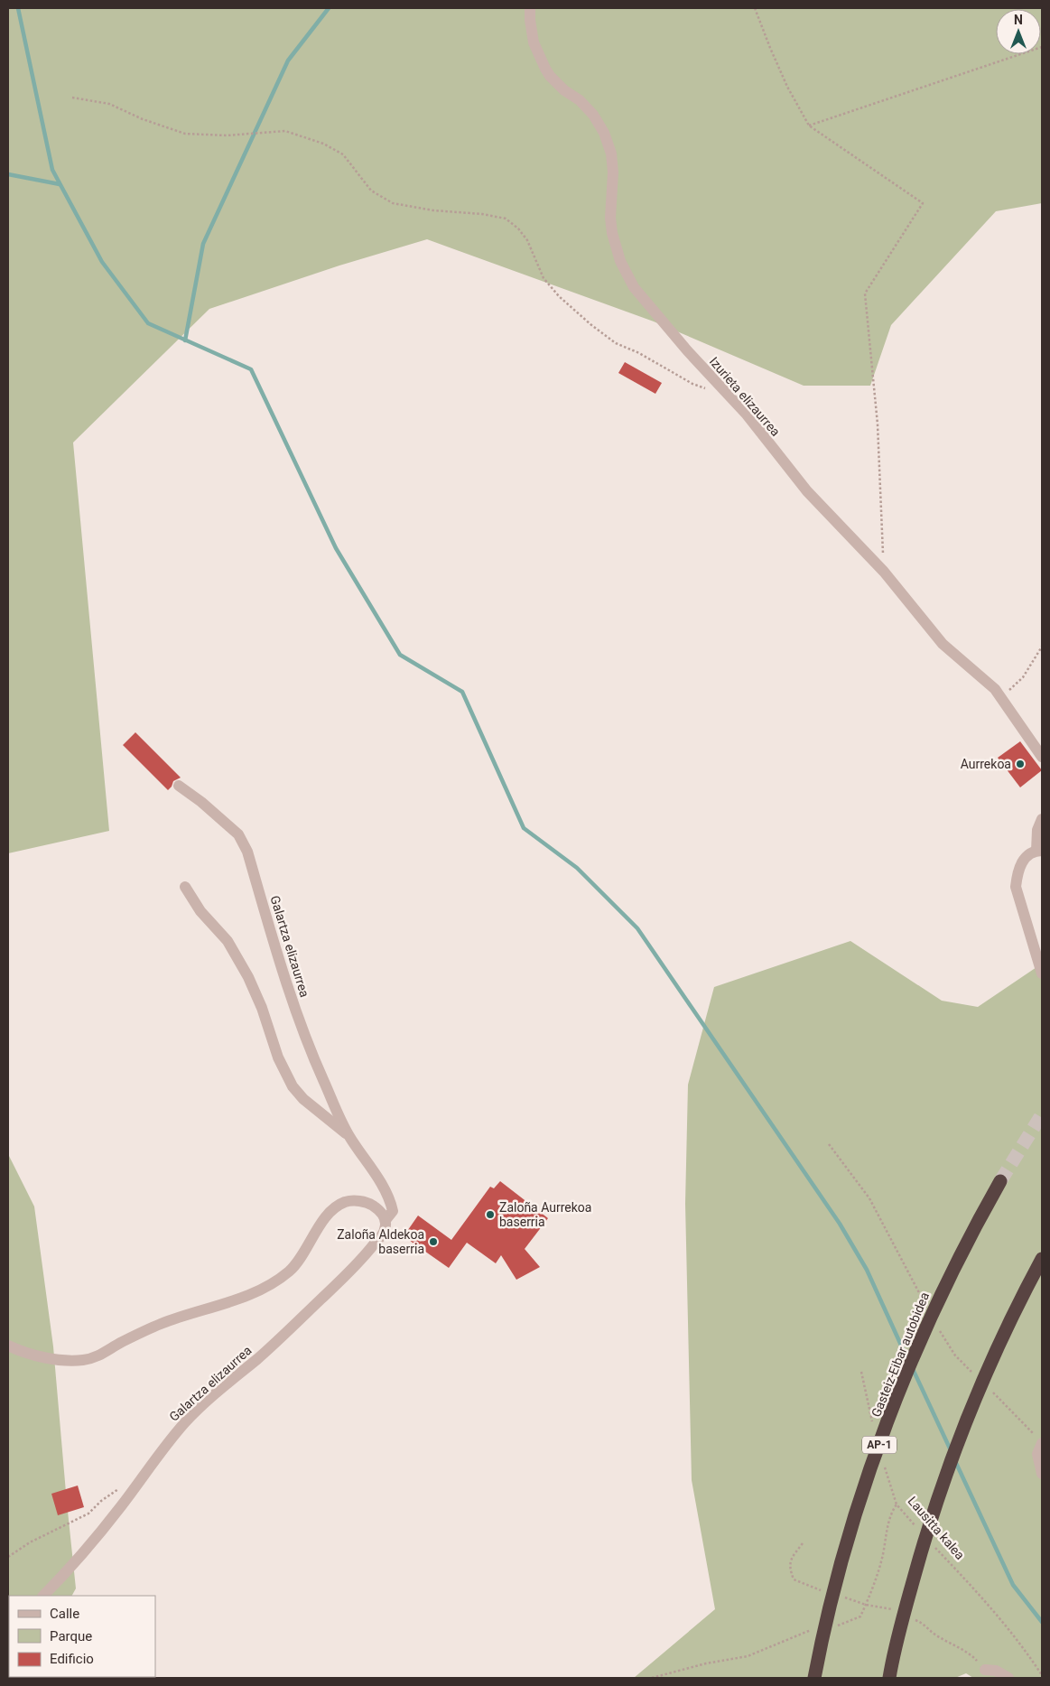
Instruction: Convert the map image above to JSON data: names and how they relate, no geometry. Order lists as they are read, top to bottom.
{
  "streets": {
    "highway": ["Gasteiz-Eibar autobidea", "AP-1"],
    "street": ["Izurieta elizaurrea", "Galartza elizaurrea"],
    "path": ["Lausitta kalea"]
  },
  "places": ["Aurrekoa", "Zaloña Aurrekoa baserria", "Zaloña Aldekoa baserria"],
  "legend": ["Calle", "Parque", "Edificio"],
  "north": "top"
}
